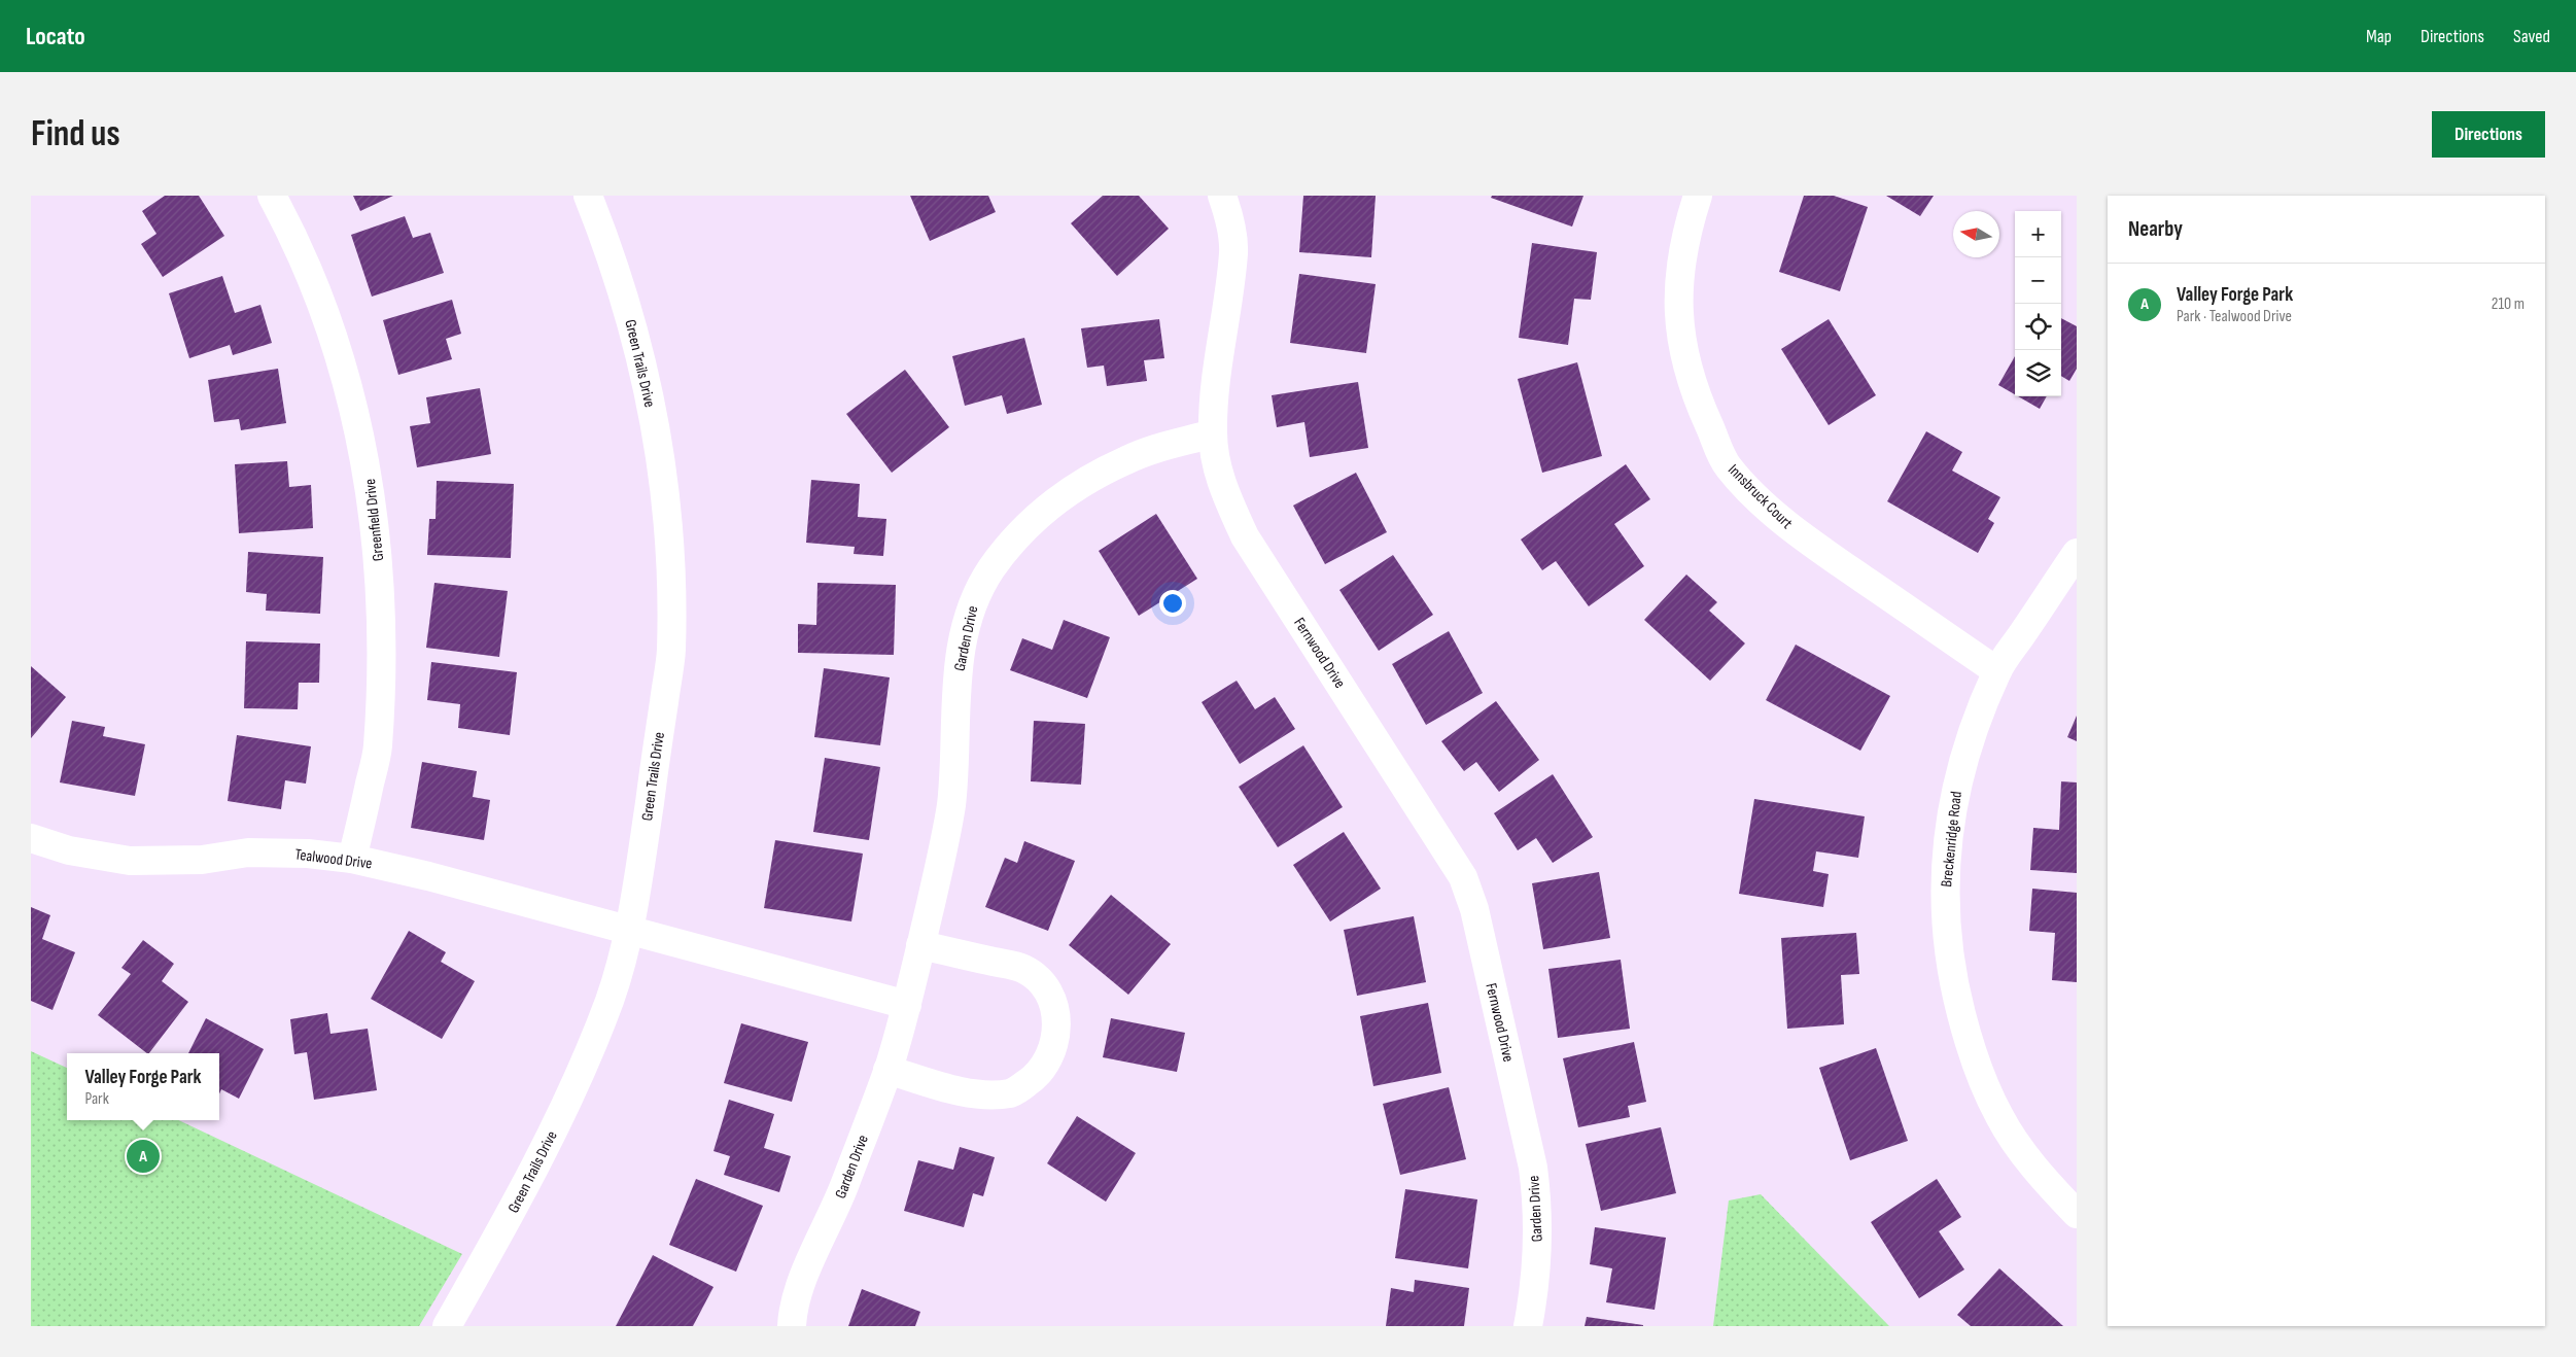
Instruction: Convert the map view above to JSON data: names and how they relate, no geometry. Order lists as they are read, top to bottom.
{
  "streets": {
    "street": [
      "Green Trails Drive",
      "Innsbruck Court",
      "Greenfield Drive",
      "Garden Drive",
      "Fernwood Drive",
      "Breckenridge Road",
      "Tealwood Drive"
    ]
  },
  "crossings": [
    ["Green Trails Drive", "Tealwood Drive"],
    ["Innsbruck Court", "Breckenridge Road"],
    ["Greenfield Drive", "Tealwood Drive"],
    ["Garden Drive", "Fernwood Drive"]
  ],
  "north": "left",
  "page": {
    "header": "Locato",
    "nav": ["Map", "Directions", "Saved"],
    "buttons": "Directions",
    "title": "Find us",
    "heading": "Nearby",
    "map_buttons": ["+", "−"],
    "list": [
      {
        "mark": "A",
        "name": "Valley Forge Park",
        "note": "Park · Tealwood Drive",
        "value": "210 m"
      }
    ],
    "popup": ["Valley Forge Park", "Park"],
    "pins": "A"
  }
}
